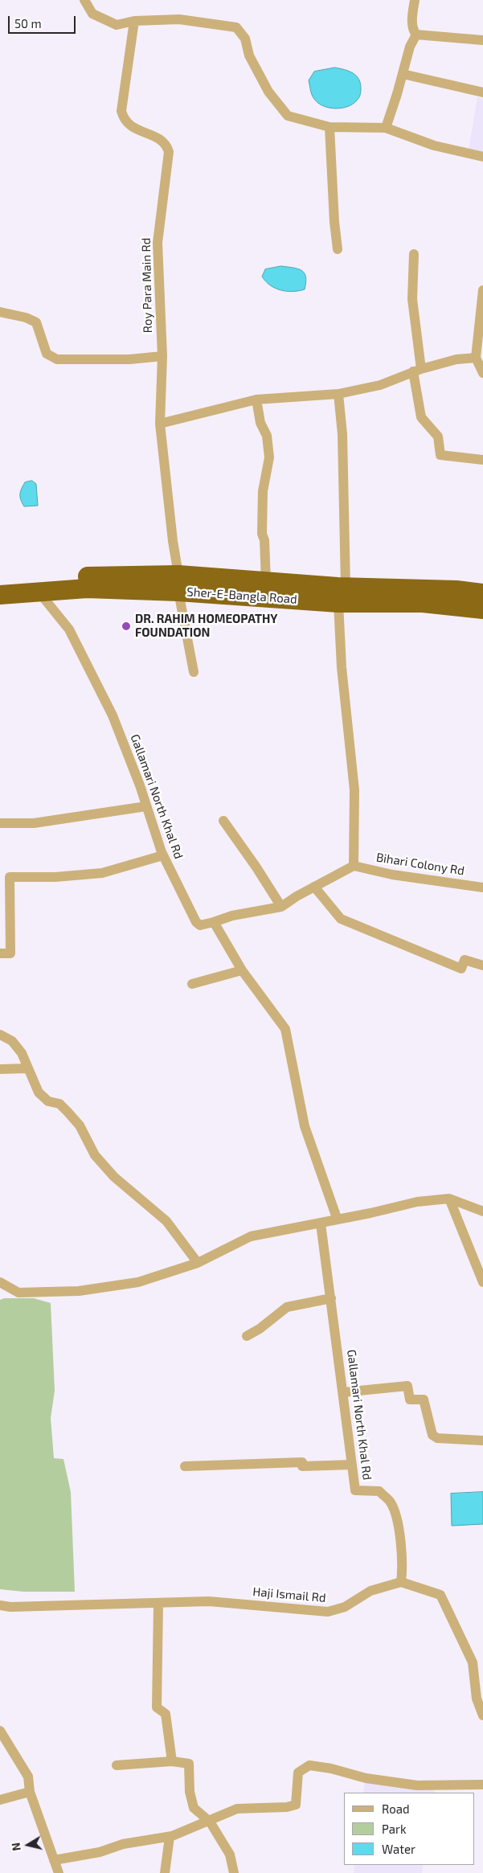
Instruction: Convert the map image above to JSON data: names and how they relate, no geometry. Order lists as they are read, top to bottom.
{
  "streets": {
    "highway": ["Sher-E-Bangla Road"],
    "street": [
      "Roy Para Main Rd",
      "Gallamari North Khal Rd",
      "Bihari Colony Rd",
      "Haji Ismail Rd"
    ]
  },
  "crossings": [
    ["Roy Para Main Rd", "Sher-E-Bangla Road"],
    ["Sher-E-Bangla Road", "Gallamari North Khal Rd"],
    ["Gallamari North Khal Rd", "Haji Ismail Rd"]
  ],
  "places": ["DR. RAHIM HOMEOPATHY FOUNDATION"],
  "legend": ["Road", "Park", "Water"],
  "scale_bar": "50 m",
  "north": "left"
}
